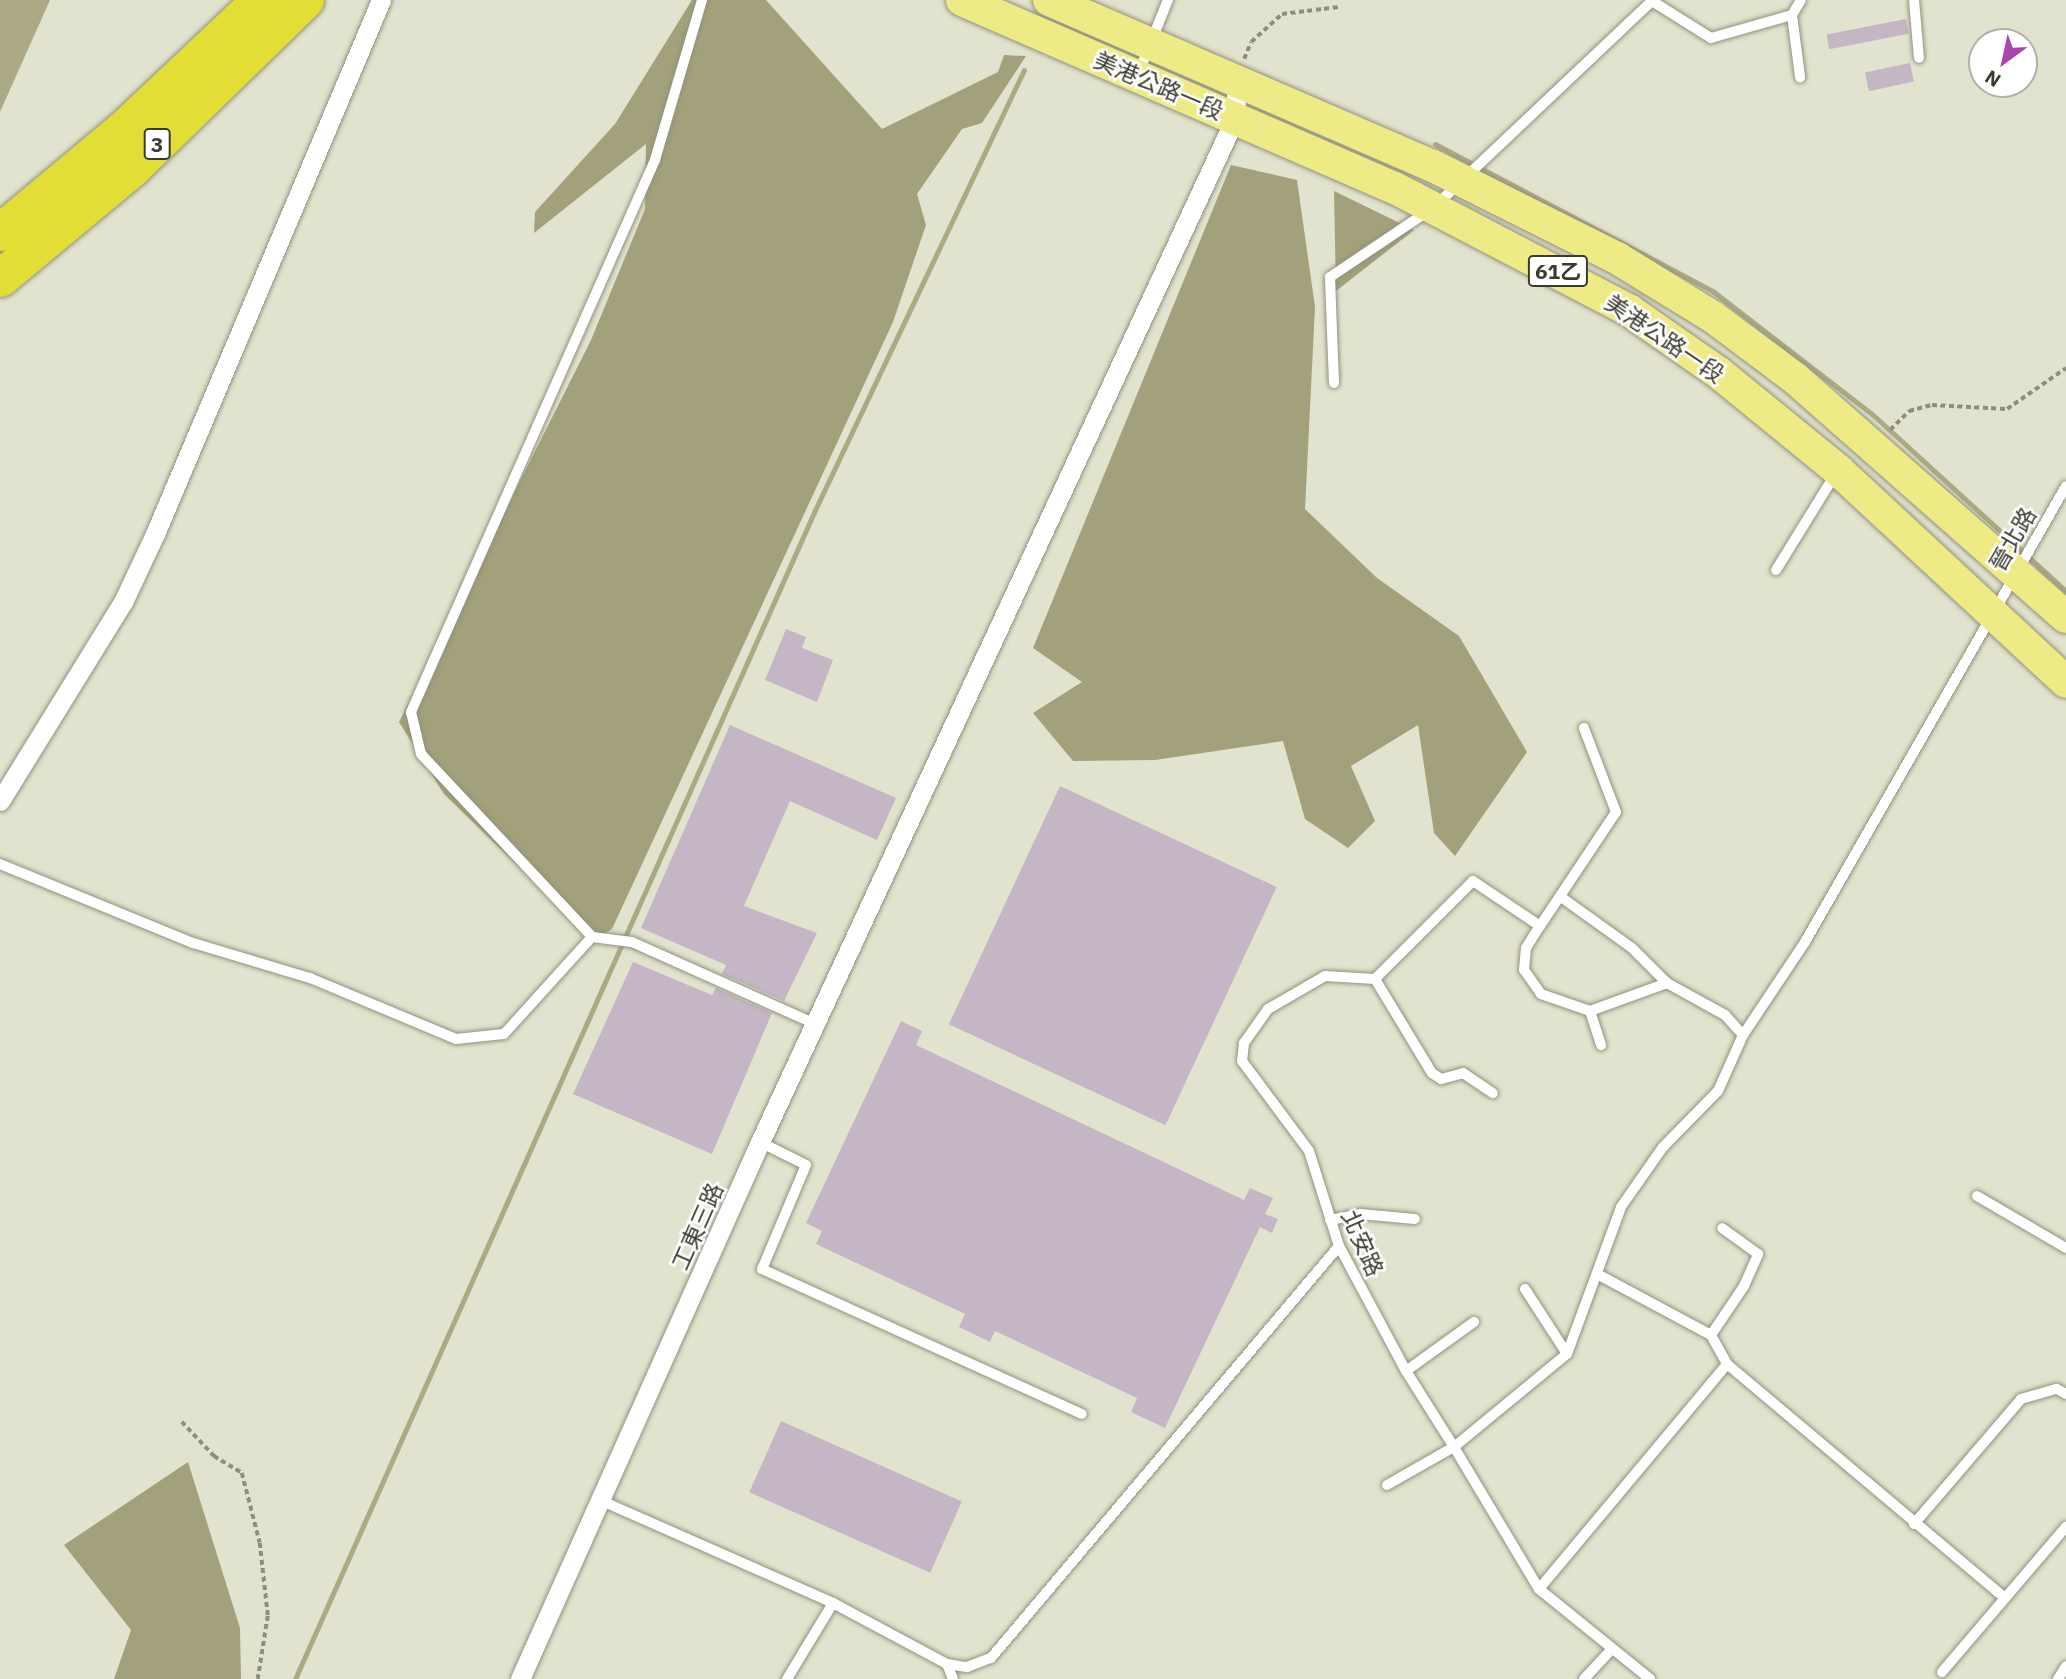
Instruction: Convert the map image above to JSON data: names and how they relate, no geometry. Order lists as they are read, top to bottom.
{
  "streets": {
    "highway": ["3"],
    "main road": ["美港公路一段", "61乙"],
    "street": ["工東三路"],
    "lane": ["晉北路", "北安路"]
  },
  "crossings": [
    ["美港公路一段", "晉北路"],
    ["美港公路一段", "工東三路"]
  ],
  "north": "bottom left"
}
